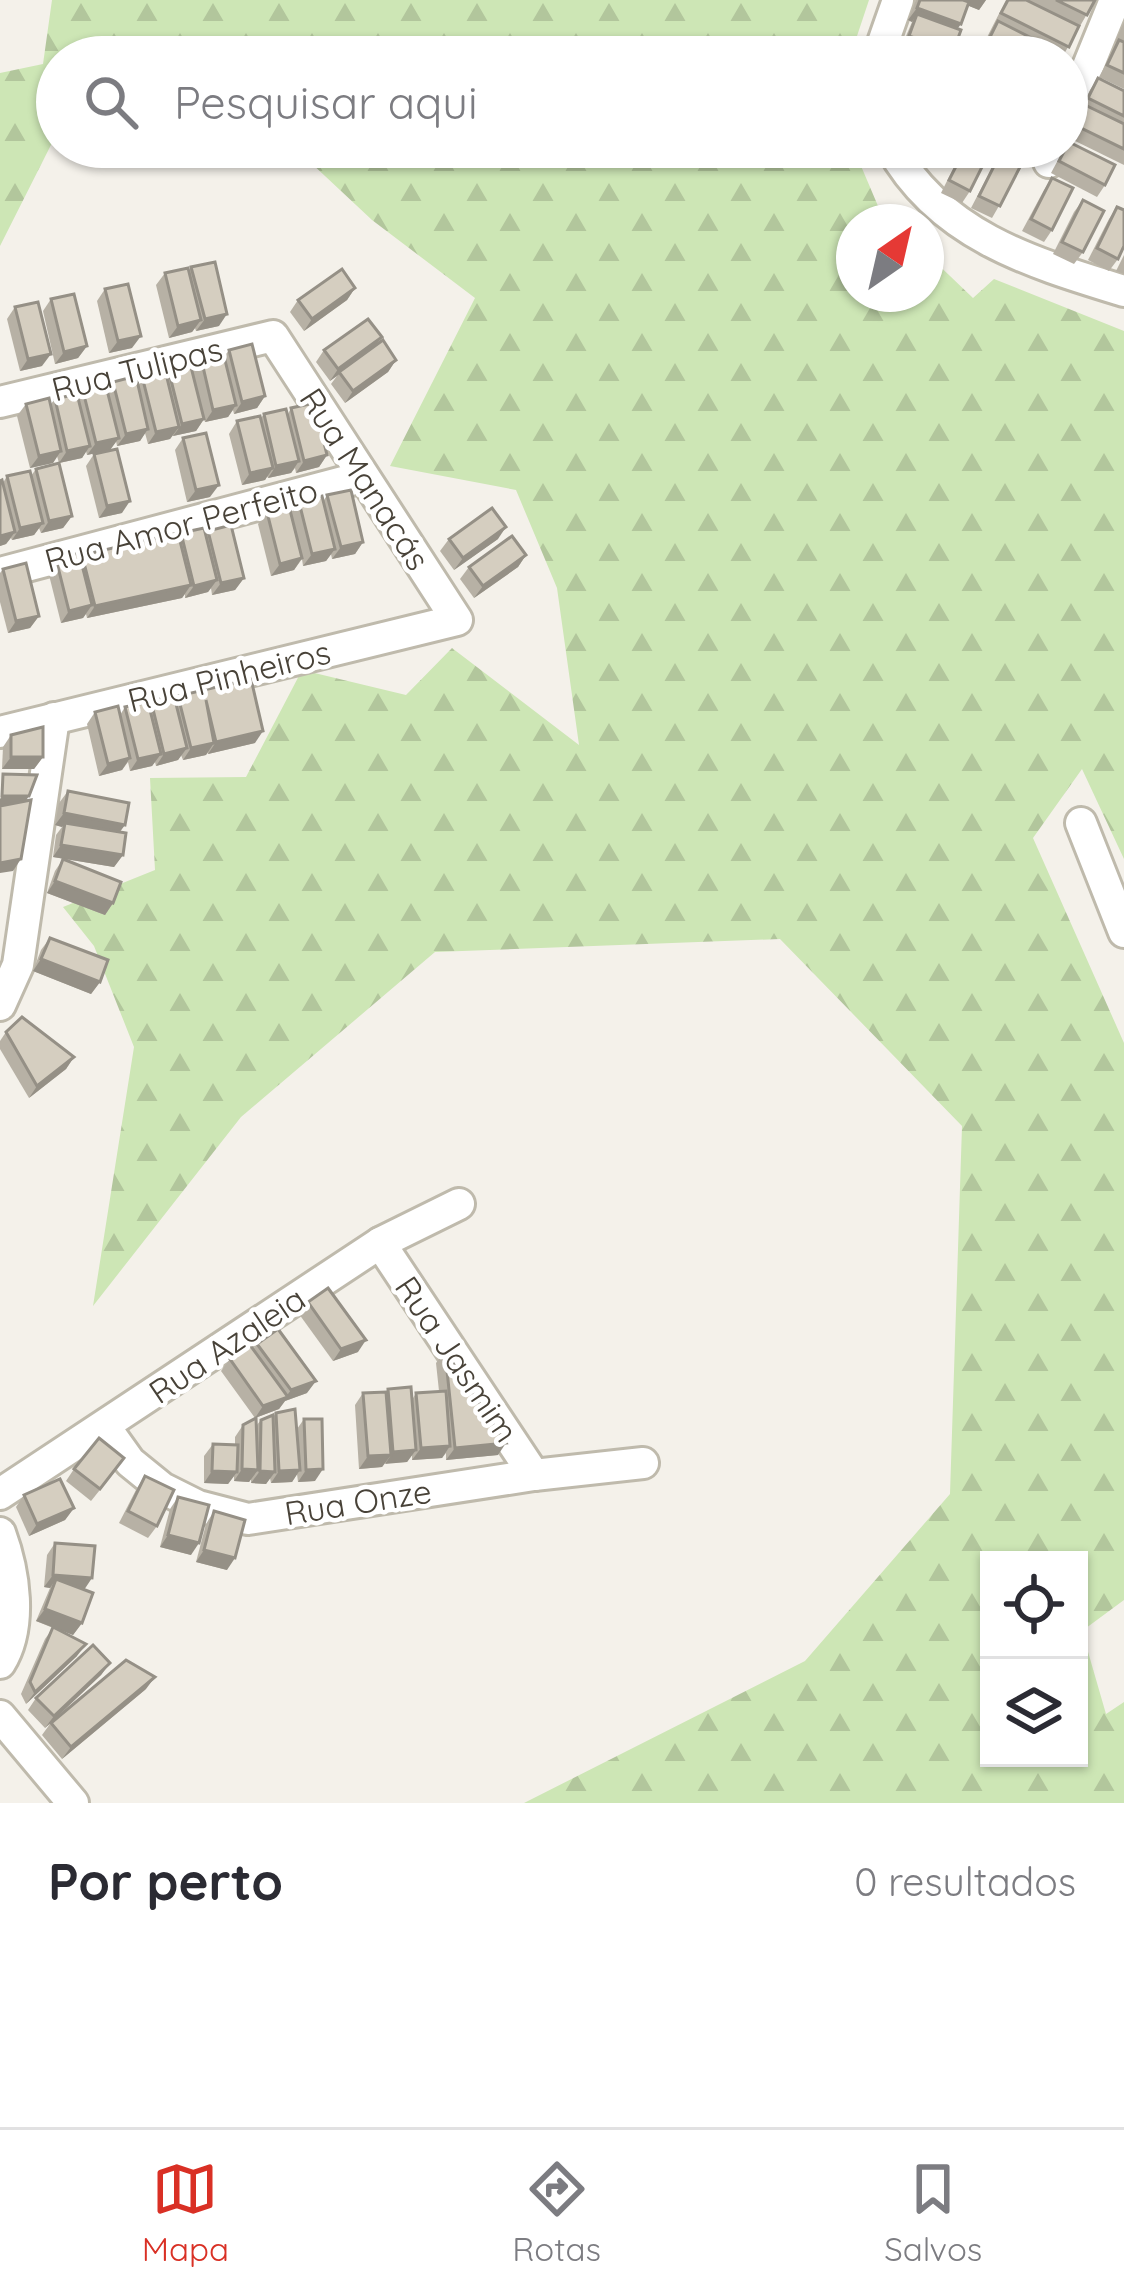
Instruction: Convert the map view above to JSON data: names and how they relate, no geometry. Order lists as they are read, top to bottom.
{
  "streets": {
    "street": [
      "Rua Tulipas",
      "Rua Manacás",
      "Rua Amor Perfeito",
      "Rua Pinheiros",
      "Rua Azaleia",
      "Rua Jasmim",
      "Rua Onze"
    ]
  },
  "crossings": [
    ["Rua Tulipas", "Rua Manacás"],
    ["Rua Manacás", "Rua Amor Perfeito"],
    ["Rua Manacás", "Rua Pinheiros"],
    ["Rua Azaleia", "Rua Jasmim"],
    ["Rua Azaleia", "Rua Onze"],
    ["Rua Jasmim", "Rua Onze"]
  ],
  "north": "top right",
  "page": {
    "search": "Pesquisar aqui",
    "heading": ["Por perto", "0 resultados"],
    "nav": ["Mapa", "Rotas", "Salvos"]
  }
}
